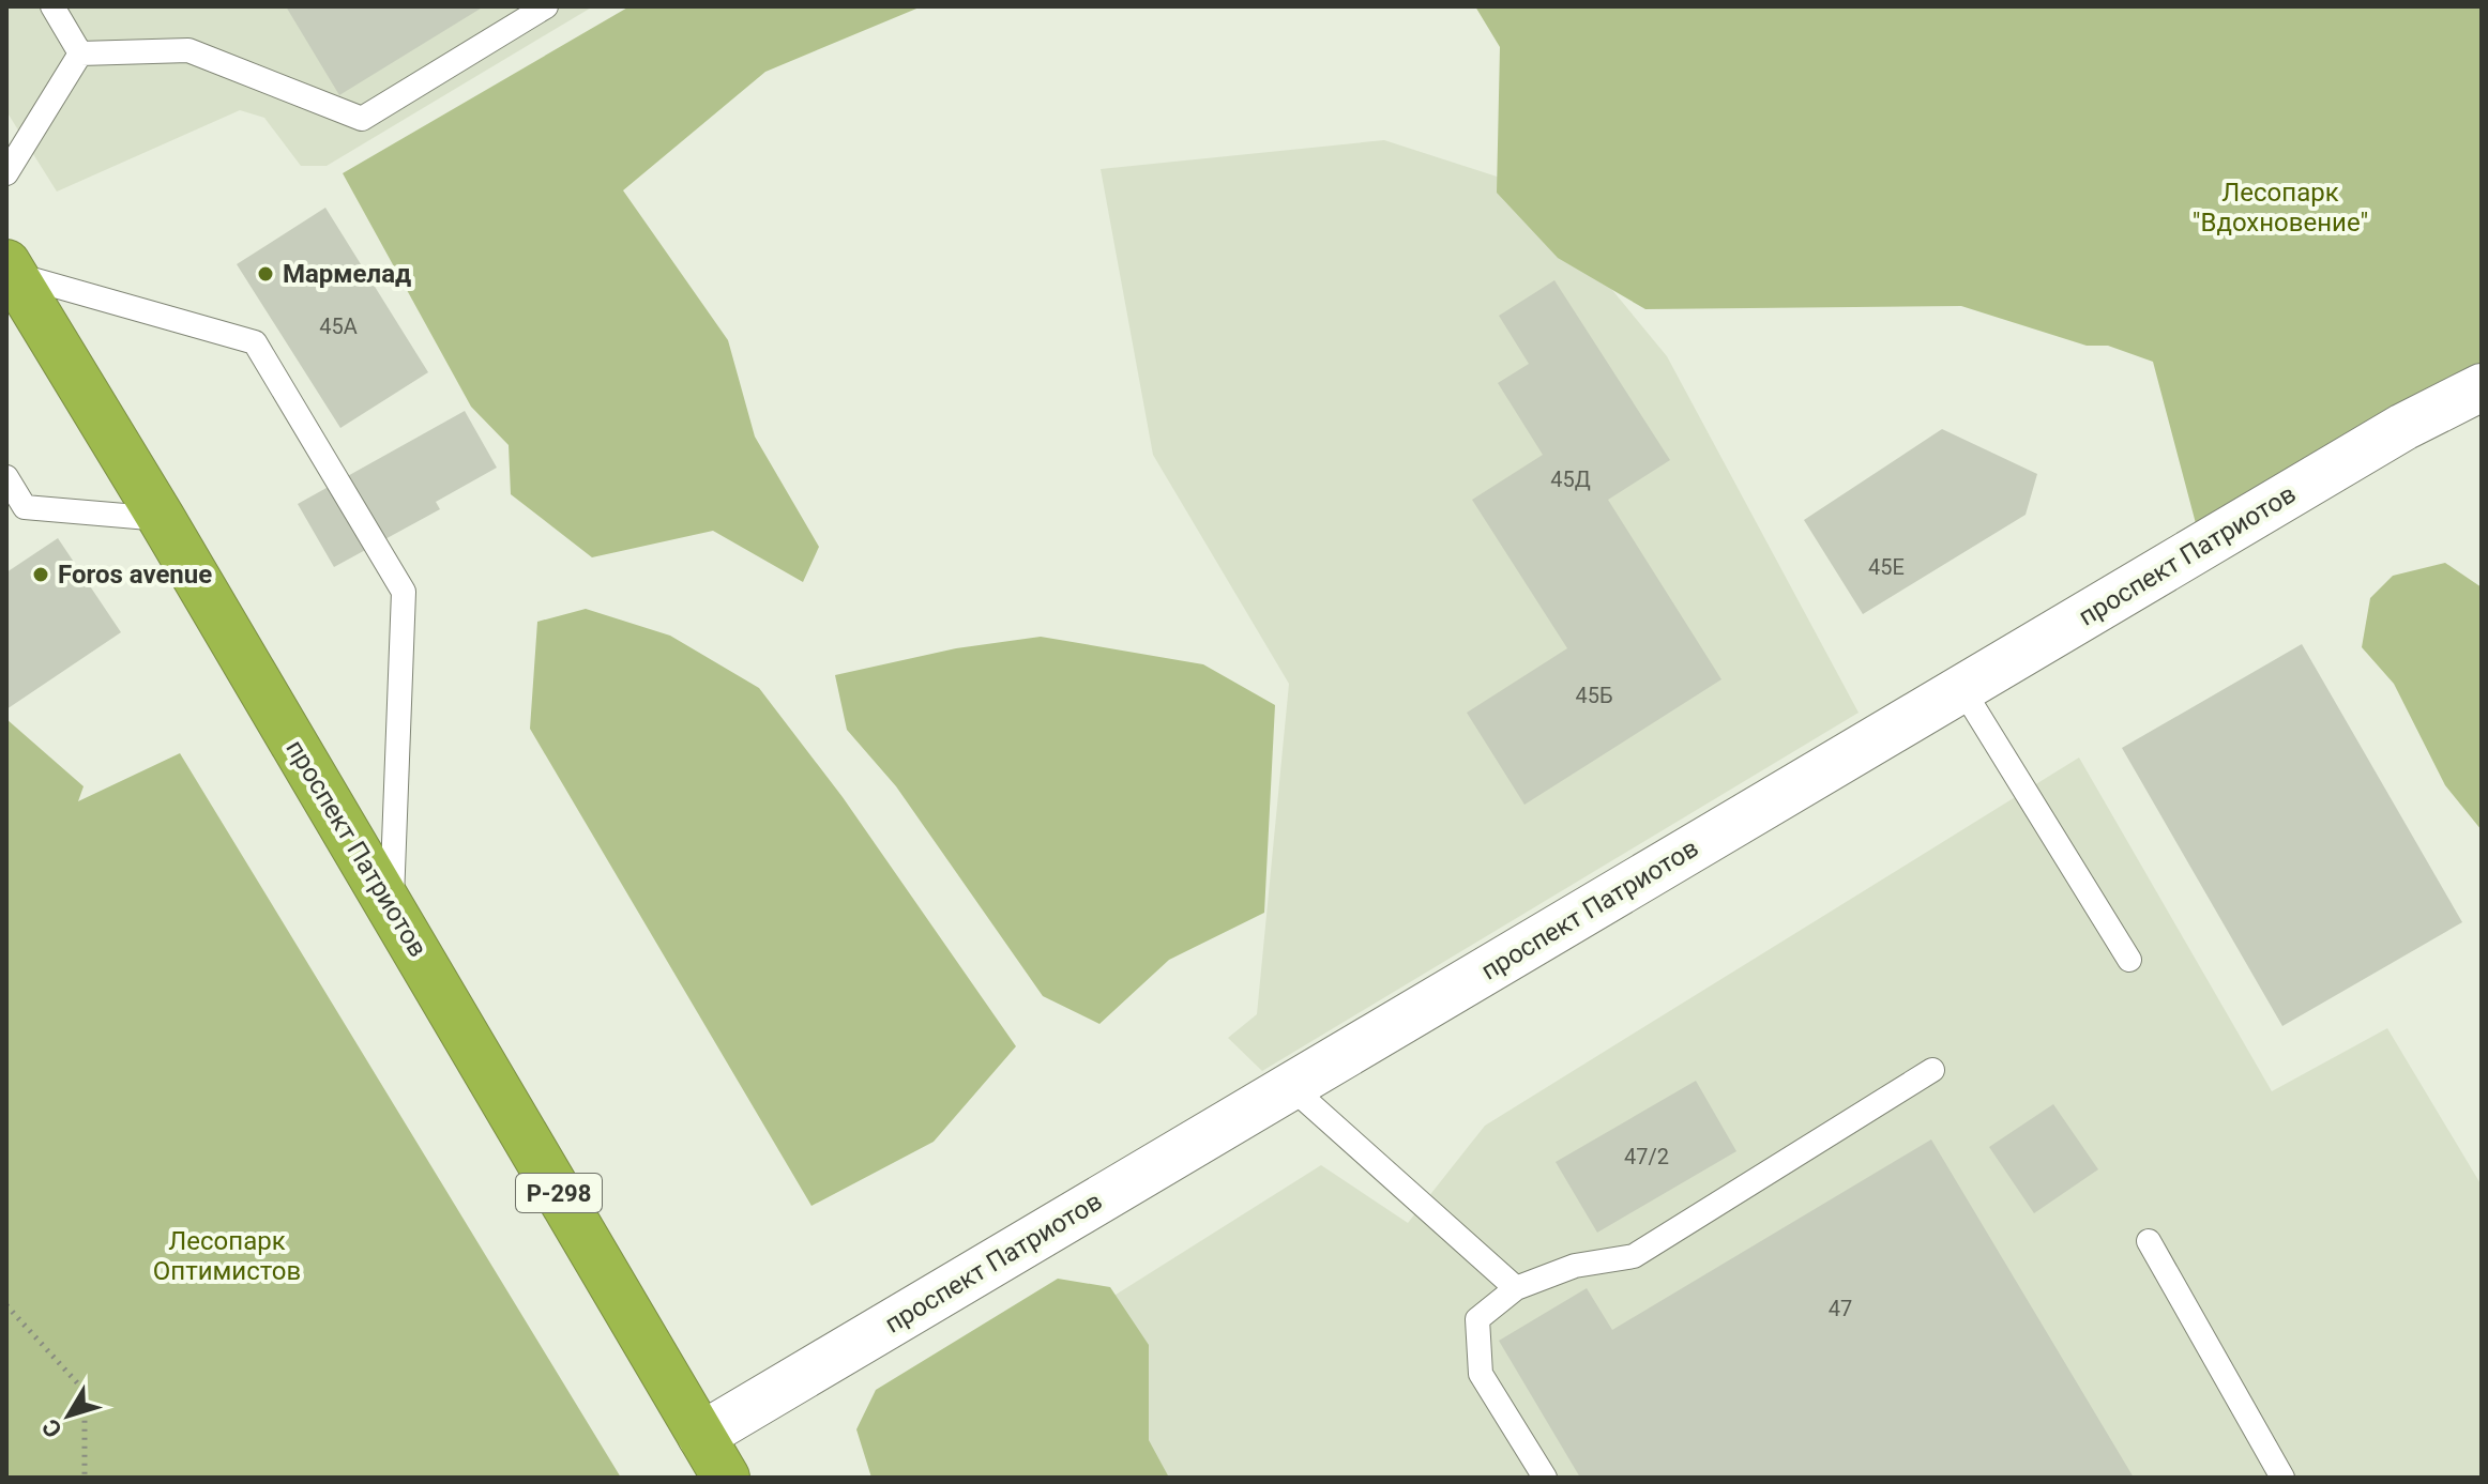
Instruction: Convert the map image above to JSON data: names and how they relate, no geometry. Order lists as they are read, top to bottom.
{
  "streets": {
    "highway": ["проспект Патриотов", "Р-298"]
  },
  "parks": ["Лесопарк \"Вдохновение\"", "Лесопарк Оптимистов"],
  "places": ["Мармелад", "Foros avenue"],
  "house_numbers": [
    "45А",
    "45Д",
    "45Е",
    "45Б",
    "47/2",
    "47"
  ],
  "north": "bottom left"
}
